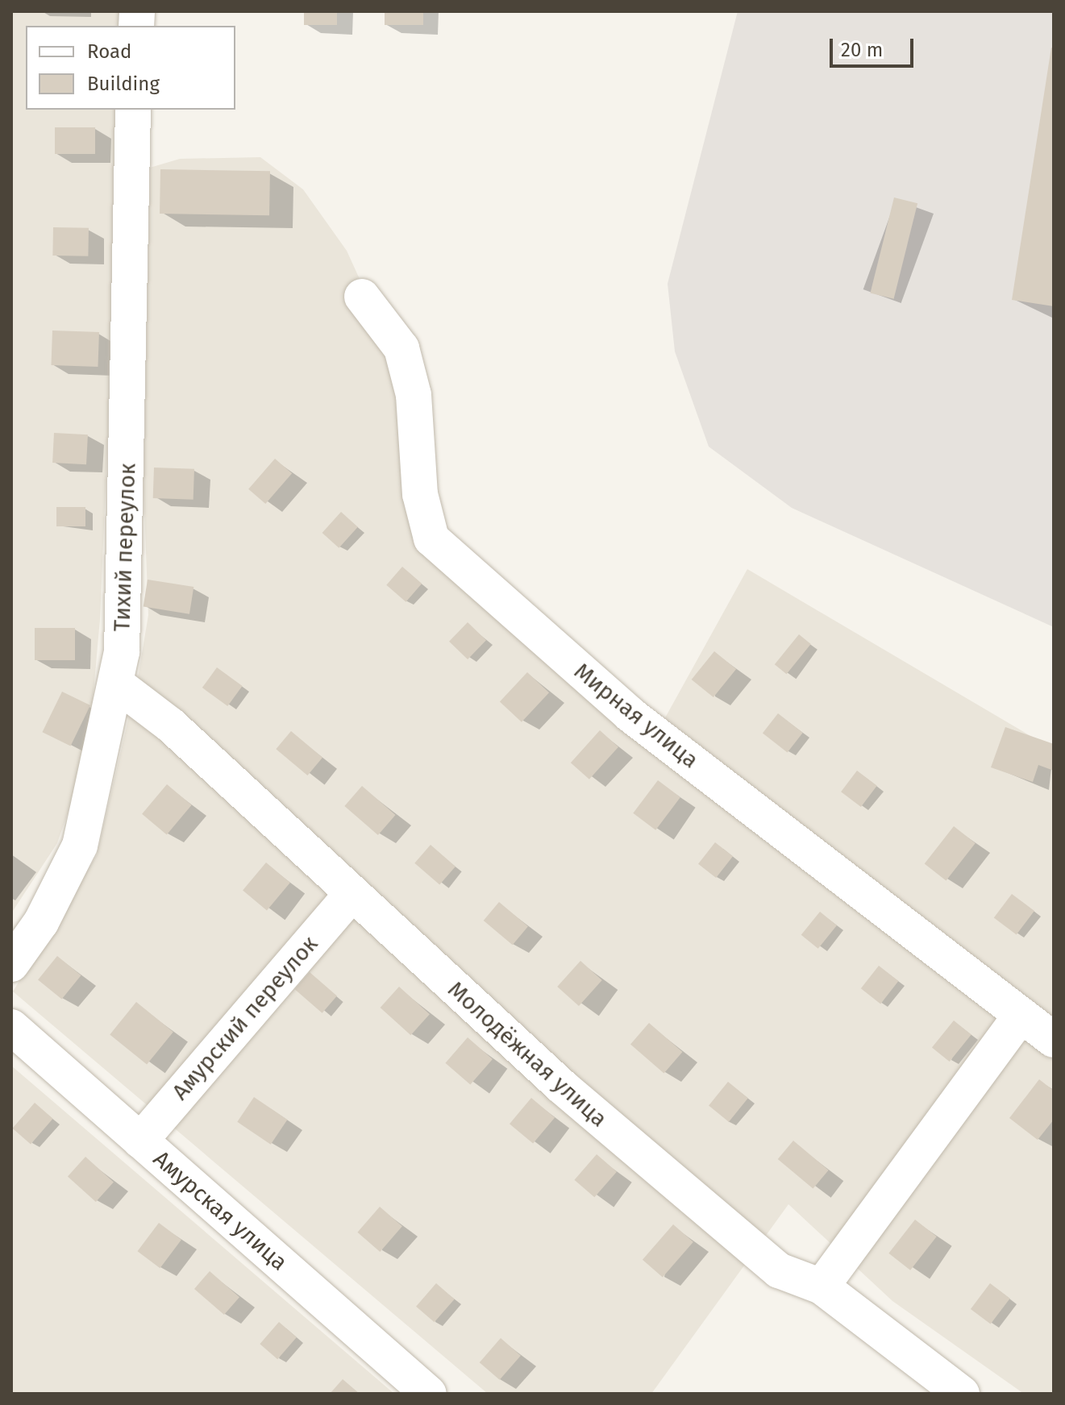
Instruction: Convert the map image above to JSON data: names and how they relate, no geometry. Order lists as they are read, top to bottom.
{
  "streets": {
    "street": [
      "Тихий переулок",
      "Мирная улица",
      "Амурский переулок",
      "Молодёжная улица",
      "Амурская улица"
    ]
  },
  "crossings": [
    ["Тихий переулок", "Молодёжная улица"],
    ["Амурский переулок", "Молодёжная улица"],
    ["Амурский переулок", "Амурская улица"]
  ],
  "legend": ["Road", "Building"],
  "scale_bar": "20 m"
}
